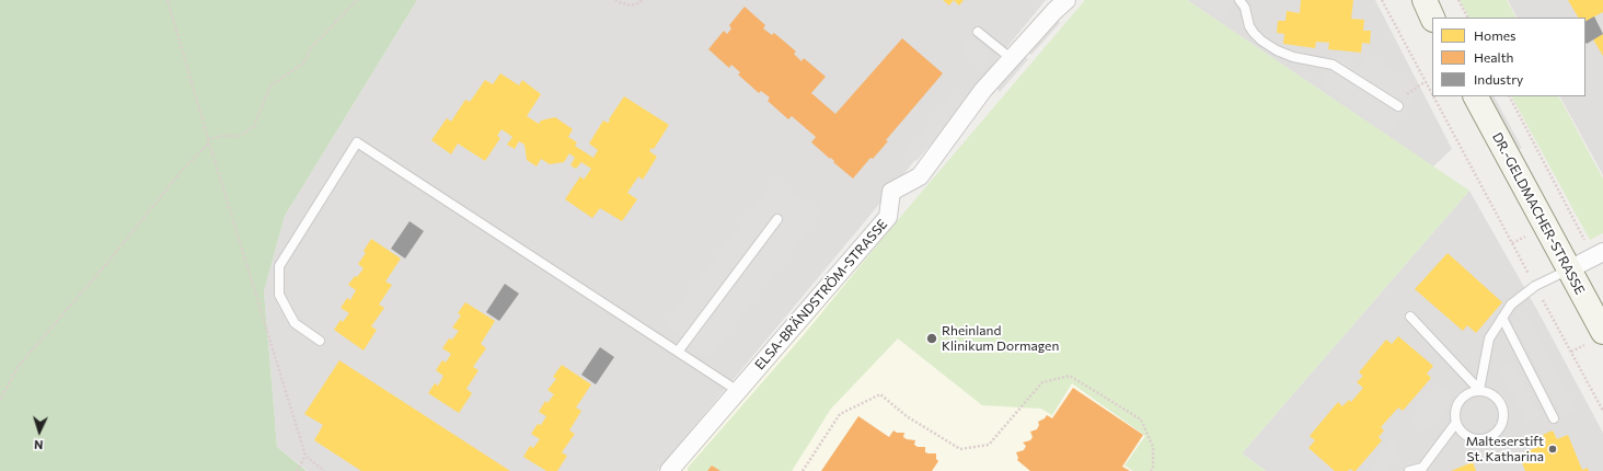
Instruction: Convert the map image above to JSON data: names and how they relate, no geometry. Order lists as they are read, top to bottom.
{
  "streets": {
    "street": ["DR.-GELDMACHER-STRASSE", "ELSA-BRÄNDSTRÖM-STRASSE"]
  },
  "places": ["Rheinland Klinikum Dormagen", "Malteserstift St. Katharina"],
  "legend": ["Homes", "Health", "Industry"],
  "north": "bottom"
}
